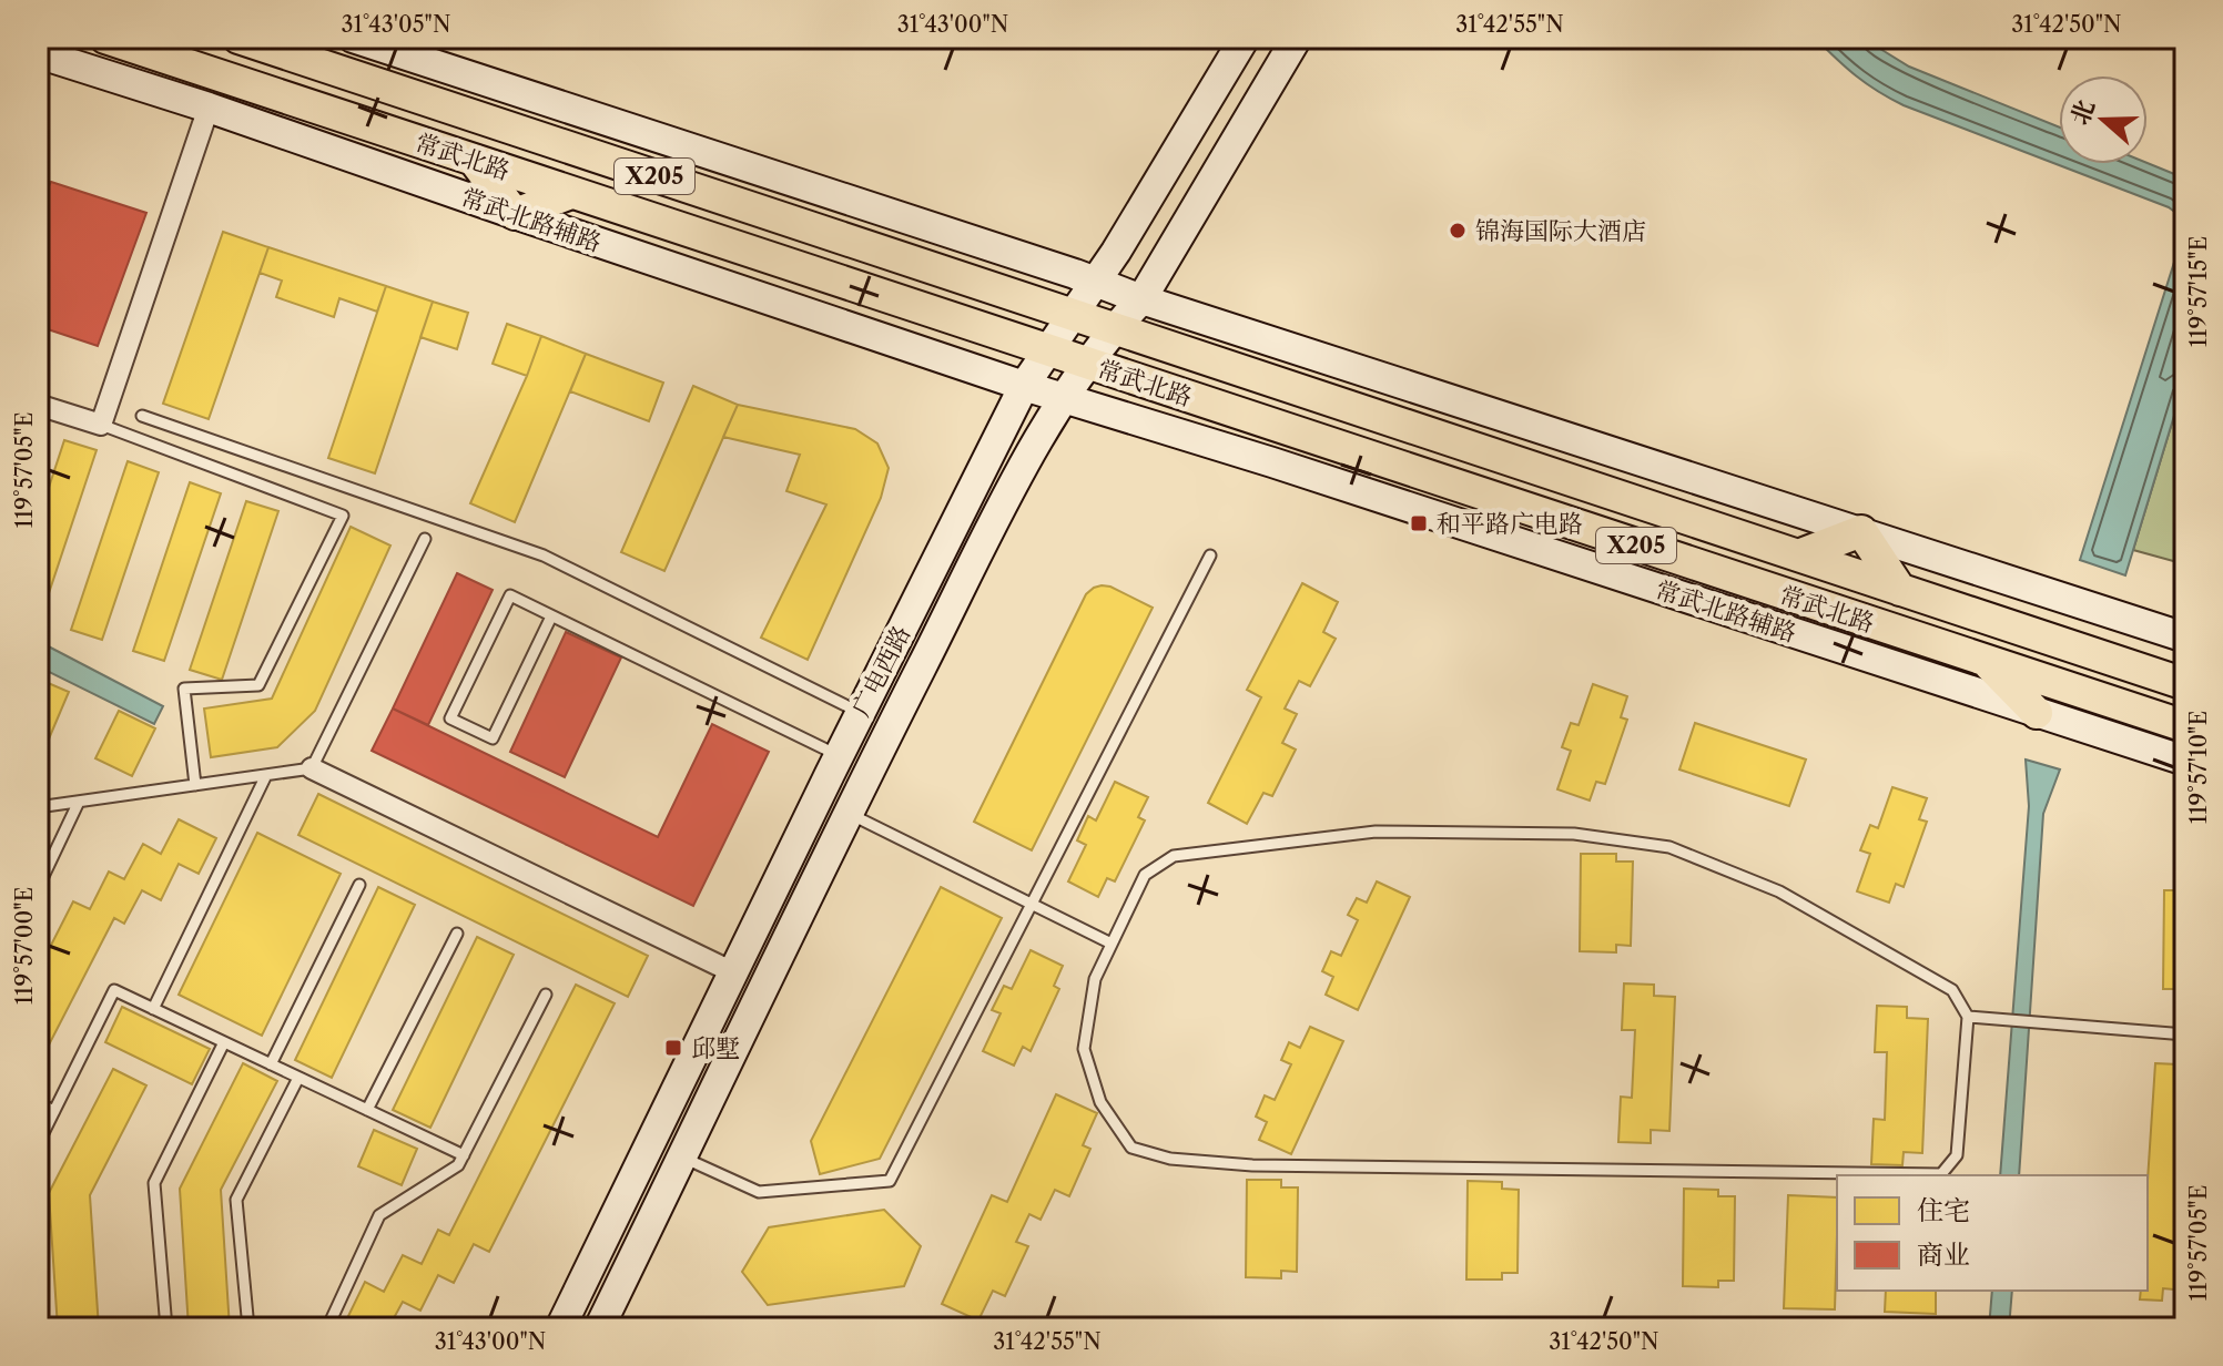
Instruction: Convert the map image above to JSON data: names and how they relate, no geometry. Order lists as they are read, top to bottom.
{
  "streets": {
    "main road": ["常武北路", "X205"],
    "street": ["常武北路辅路", "广电西路"]
  },
  "crossings": [
    ["常武北路", "广电西路"],
    ["常武北路辅路", "广电西路"]
  ],
  "places": {
    "other": ["锦海国际大酒店"],
    "transit": ["和平路广电路", "邱墅"]
  },
  "legend": ["住宅", "商业"],
  "north": "left",
  "coordinates": [
    "31°43'05\"N",
    "31°43'00\"N",
    "31°42'55\"N",
    "31°42'50\"N",
    "119°57'15\"E",
    "119°57'05\"E",
    "119°57'10\"E",
    "119°57'00\"E"
  ]
}
